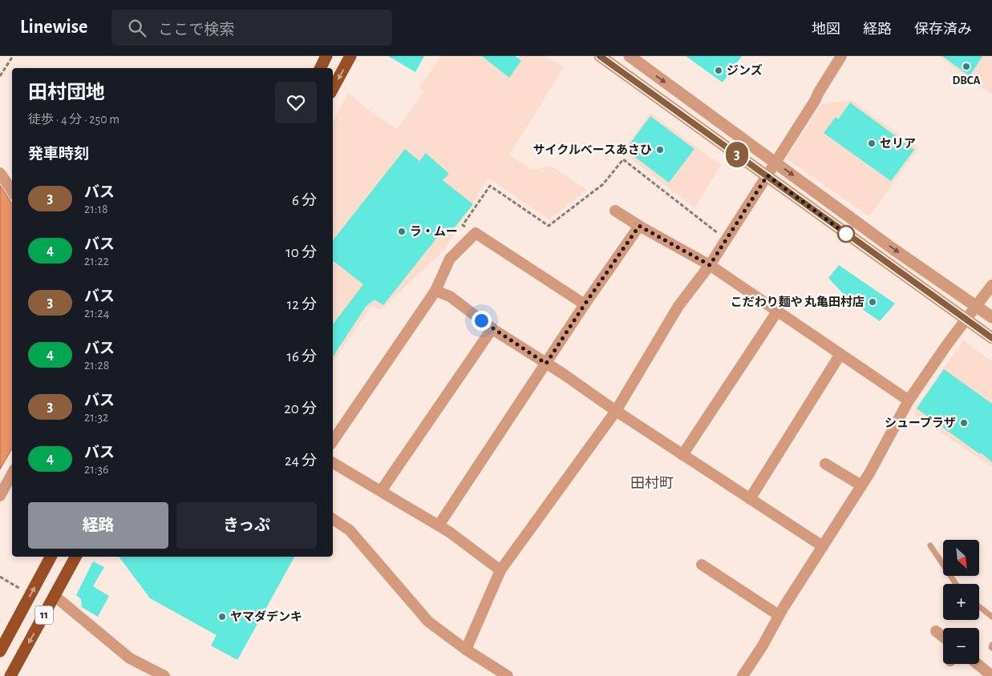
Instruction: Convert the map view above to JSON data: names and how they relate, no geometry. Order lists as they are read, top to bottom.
{
  "streets": {
    "highway": ["11"]
  },
  "districts": ["田村町"],
  "places": [
    "DBCA",
    "ジンズ",
    "セリア",
    "サイクルベースあさひ",
    "ラ・ムー",
    "こだわり麺や 丸亀田村店",
    "シュープラザ",
    "ヤマダデンキ"
  ],
  "lines": ["bus line 3"],
  "north": "bottom right",
  "page": {
    "header": "Linewise",
    "search": "ここで検索",
    "nav": ["地図", "経路", "保存済み"],
    "on_map": "3",
    "heading": [
      ["田村団地", "徒歩 · 4 分 · 250 m"],
      "発車時刻"
    ],
    "list": [
      {
        "mark": "3",
        "name": "バス",
        "note": "21:18",
        "value": "6 分"
      },
      {
        "mark": "4",
        "name": "バス",
        "note": "21:22",
        "value": "10 分"
      },
      {
        "mark": "3",
        "name": "バス",
        "note": "21:24",
        "value": "12 分"
      },
      {
        "mark": "4",
        "name": "バス",
        "note": "21:28",
        "value": "16 分"
      },
      {
        "mark": "3",
        "name": "バス",
        "note": "21:32",
        "value": "20 分"
      },
      {
        "mark": "4",
        "name": "バス",
        "note": "21:36",
        "value": "24 分"
      }
    ],
    "buttons": ["経路", "きっぷ"],
    "map_buttons": ["+", "−"]
  }
}
